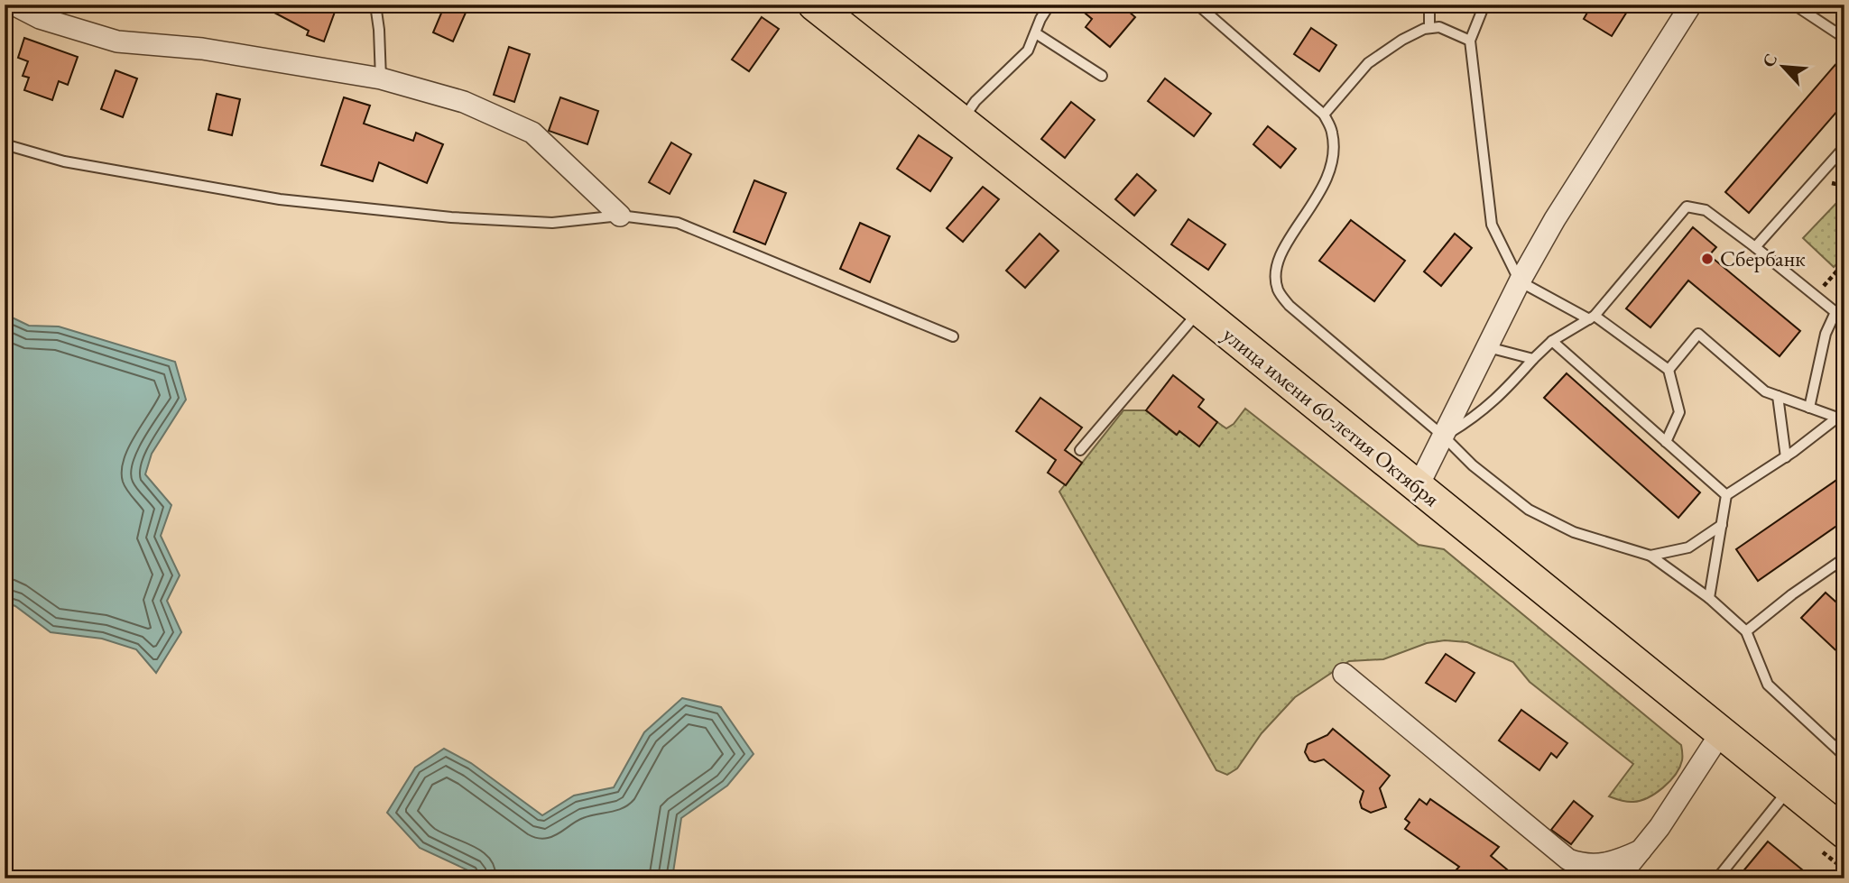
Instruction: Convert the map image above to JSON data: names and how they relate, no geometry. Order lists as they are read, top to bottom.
{
  "streets": {
    "main road": ["улица имени 60-летия Октября"]
  },
  "places": ["Сбербанк"],
  "north": "top left"
}
